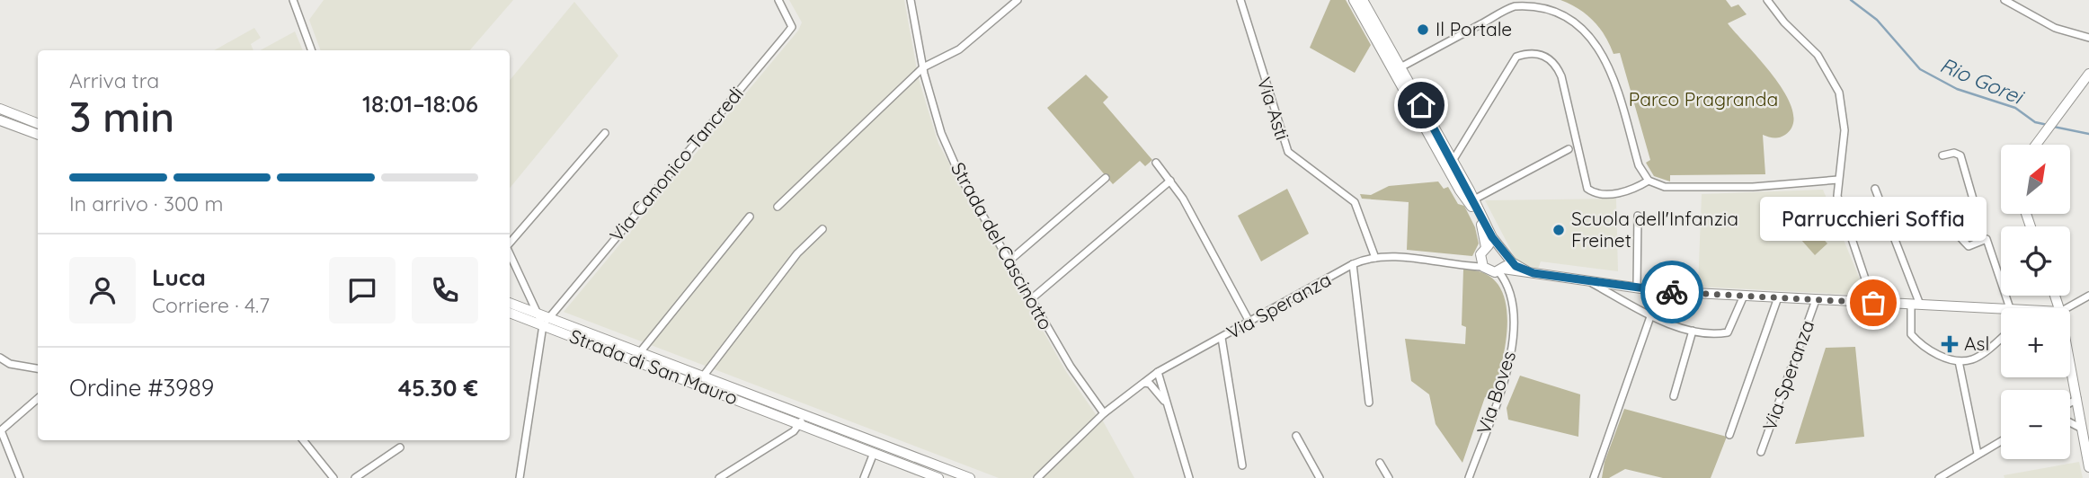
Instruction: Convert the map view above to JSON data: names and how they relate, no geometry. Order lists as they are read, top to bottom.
{
  "streets": {
    "street": [
      "Via Asti",
      "Via Canonico Tancredi",
      "Strada del Cascinotto",
      "Via Speranza",
      "Strada di San Mauro",
      "Via Boves"
    ]
  },
  "crossings": [
    ["Via Asti", "Via Speranza"],
    ["Via Canonico Tancredi", "Strada di San Mauro"],
    ["Strada del Cascinotto", "Via Speranza"],
    ["Via Speranza", "Via Boves"]
  ],
  "water": ["Rio Gorei"],
  "parks": ["Parco Pragranda"],
  "places": {
    "other": ["Il Portale", "Scuola dell'Infanzia Freinet", "Parrucchieri Soffia"],
    "health": ["Asl"]
  },
  "north": "top right",
  "page": {
    "heading": ["3 min", "Arriva tra", "18:01–18:06"],
    "panel": [
      "Luca",
      "Corriere · 4.7",
      "Ordine #3989",
      "45.30 €"
    ],
    "map_buttons": ["+", "−"],
    "bar": "In arrivo · 300 m",
    "bubble": "Parrucchieri Soffia"
  }
}
